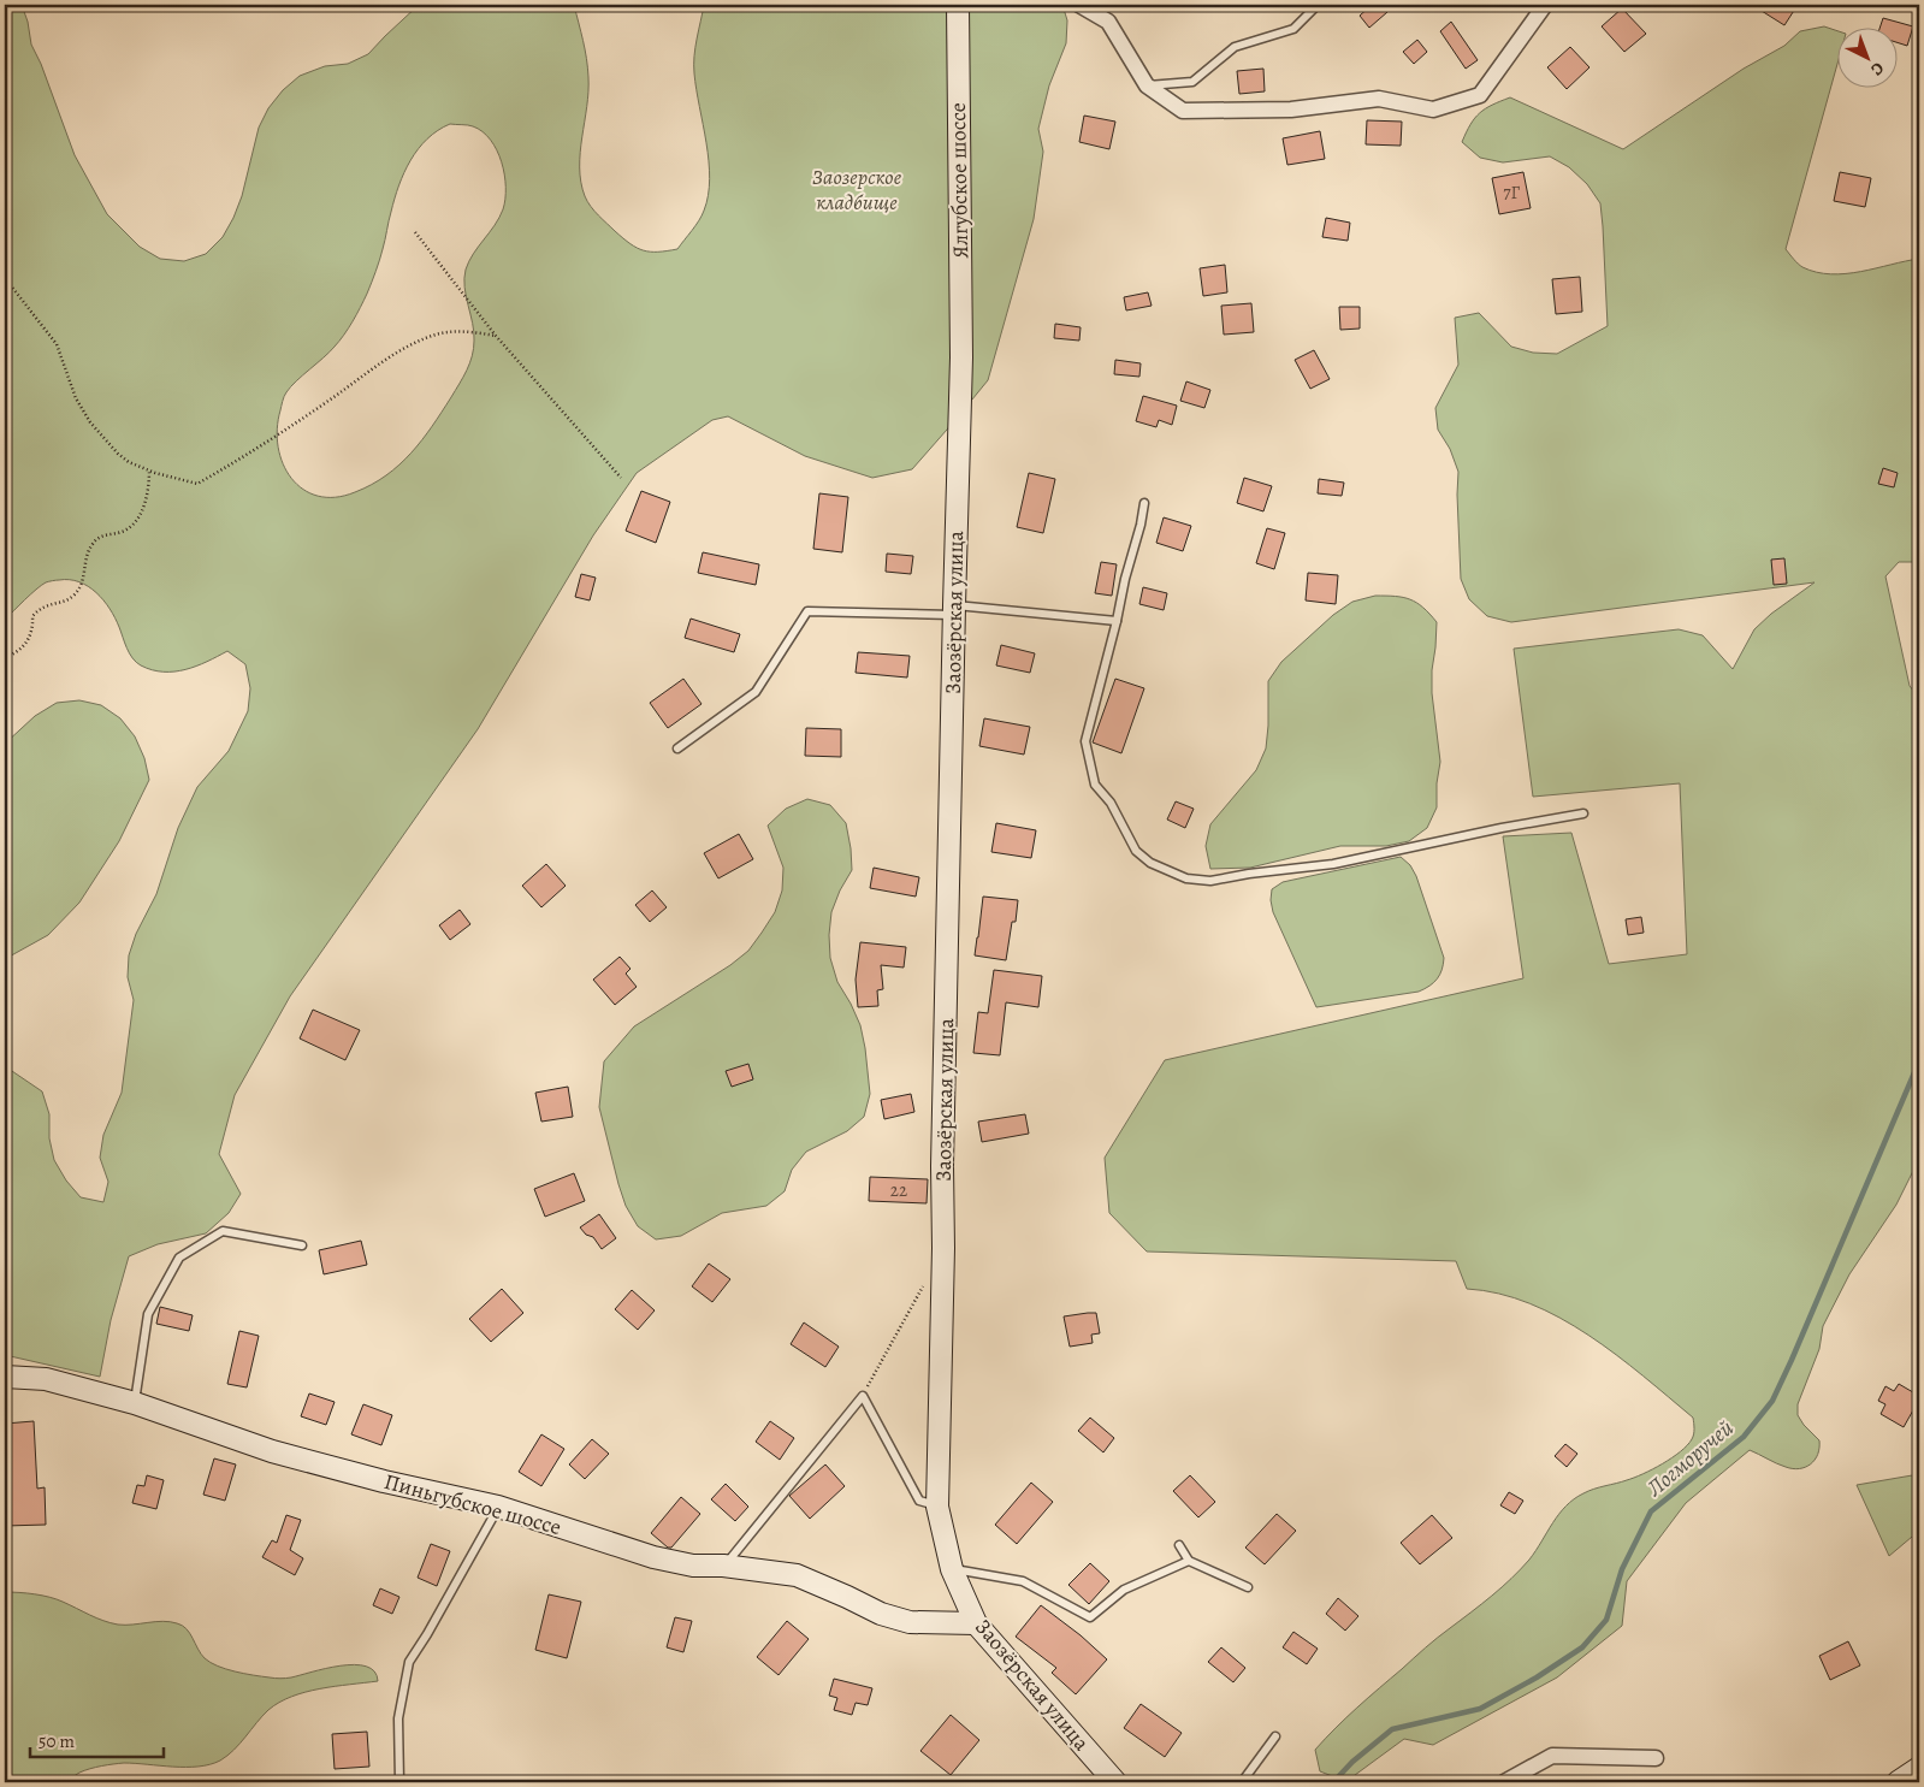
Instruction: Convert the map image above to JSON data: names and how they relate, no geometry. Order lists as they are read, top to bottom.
{
  "streets": {
    "street": ["Ялгубское шоссе", "Заозёрская улица", "Пиньгубское шоссе"]
  },
  "crossings": [
    ["Ялгубское шоссе", "Заозёрская улица"],
    ["Заозёрская улица", "Пиньгубское шоссе"]
  ],
  "water": ["Логморучей"],
  "parks": ["Заозерское кладбище"],
  "house_numbers": ["7Г", "22"],
  "scale_bar": "50 m",
  "north": "bottom right"
}
